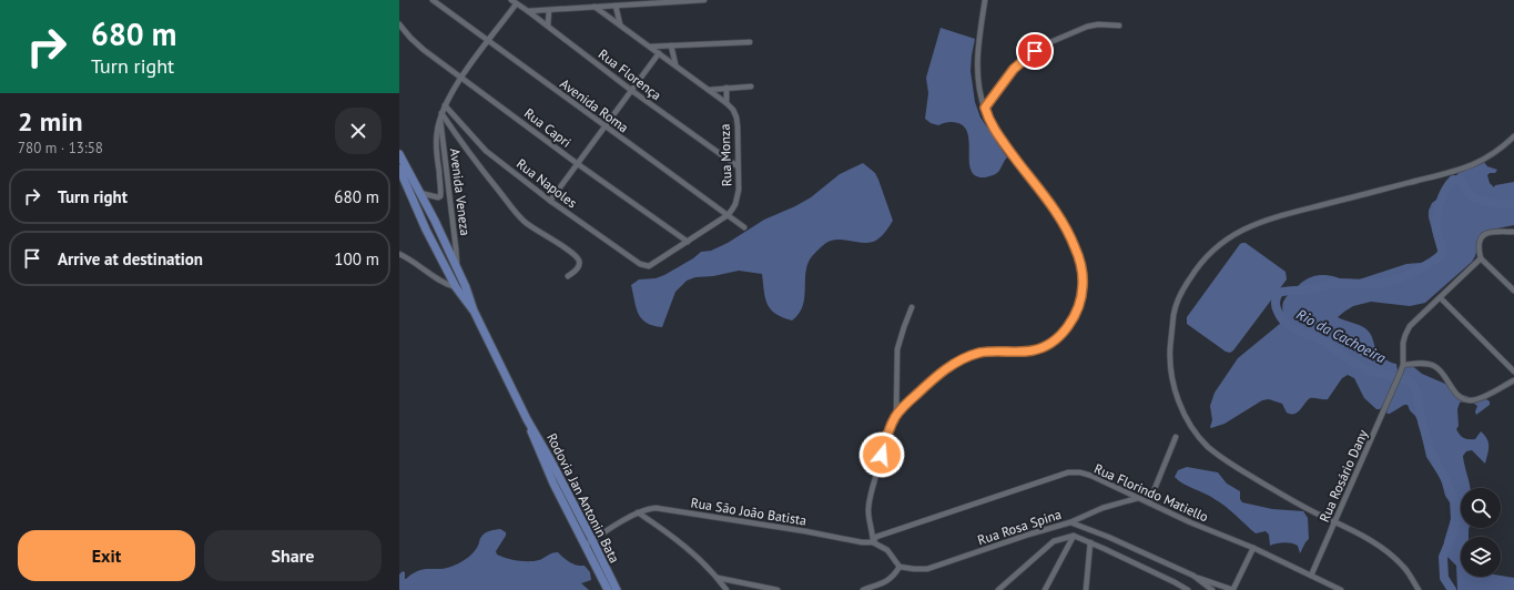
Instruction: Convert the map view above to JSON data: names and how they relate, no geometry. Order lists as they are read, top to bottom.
{
  "streets": {
    "main road": ["Rodovia Jan Antonin Bata"],
    "street": [
      "Rua Florença",
      "Avenida Roma",
      "Rua Capri",
      "Rua Monza",
      "Rua Napoles",
      "Avenida Veneza",
      "Rua Rosário Dany",
      "Rua Florindo Matiello",
      "Rua São João Batista",
      "Rua Rosa Spina"
    ]
  },
  "crossings": [
    ["Rua Florença", "Rua Monza"],
    ["Rua Florença", "Avenida Veneza"],
    ["Avenida Roma", "Rua Monza"],
    ["Avenida Roma", "Avenida Veneza"],
    ["Rua Capri", "Rua Monza"],
    ["Rua Capri", "Avenida Veneza"],
    ["Rua Monza", "Rua Napoles"],
    ["Rua Napoles", "Avenida Veneza"],
    ["Avenida Veneza", "Rodovia Jan Antonin Bata"],
    ["Rua Rosário Dany", "Rua Florindo Matiello"],
    ["Rua Florindo Matiello", "Rua São João Batista"],
    ["Rodovia Jan Antonin Bata", "Rua São João Batista"],
    ["Rua São João Batista", "Rua Rosa Spina"]
  ],
  "water": ["Rio da Cachoeira"],
  "page": {
    "turn": ["680 m", "Turn right"],
    "heading": ["2 min", "780 m · 13:58"],
    "list": [
      {
        "name": "Turn right",
        "value": "680 m"
      },
      {
        "name": "Arrive at destination",
        "value": "100 m"
      }
    ],
    "buttons": ["Exit", "Share"]
  }
}
